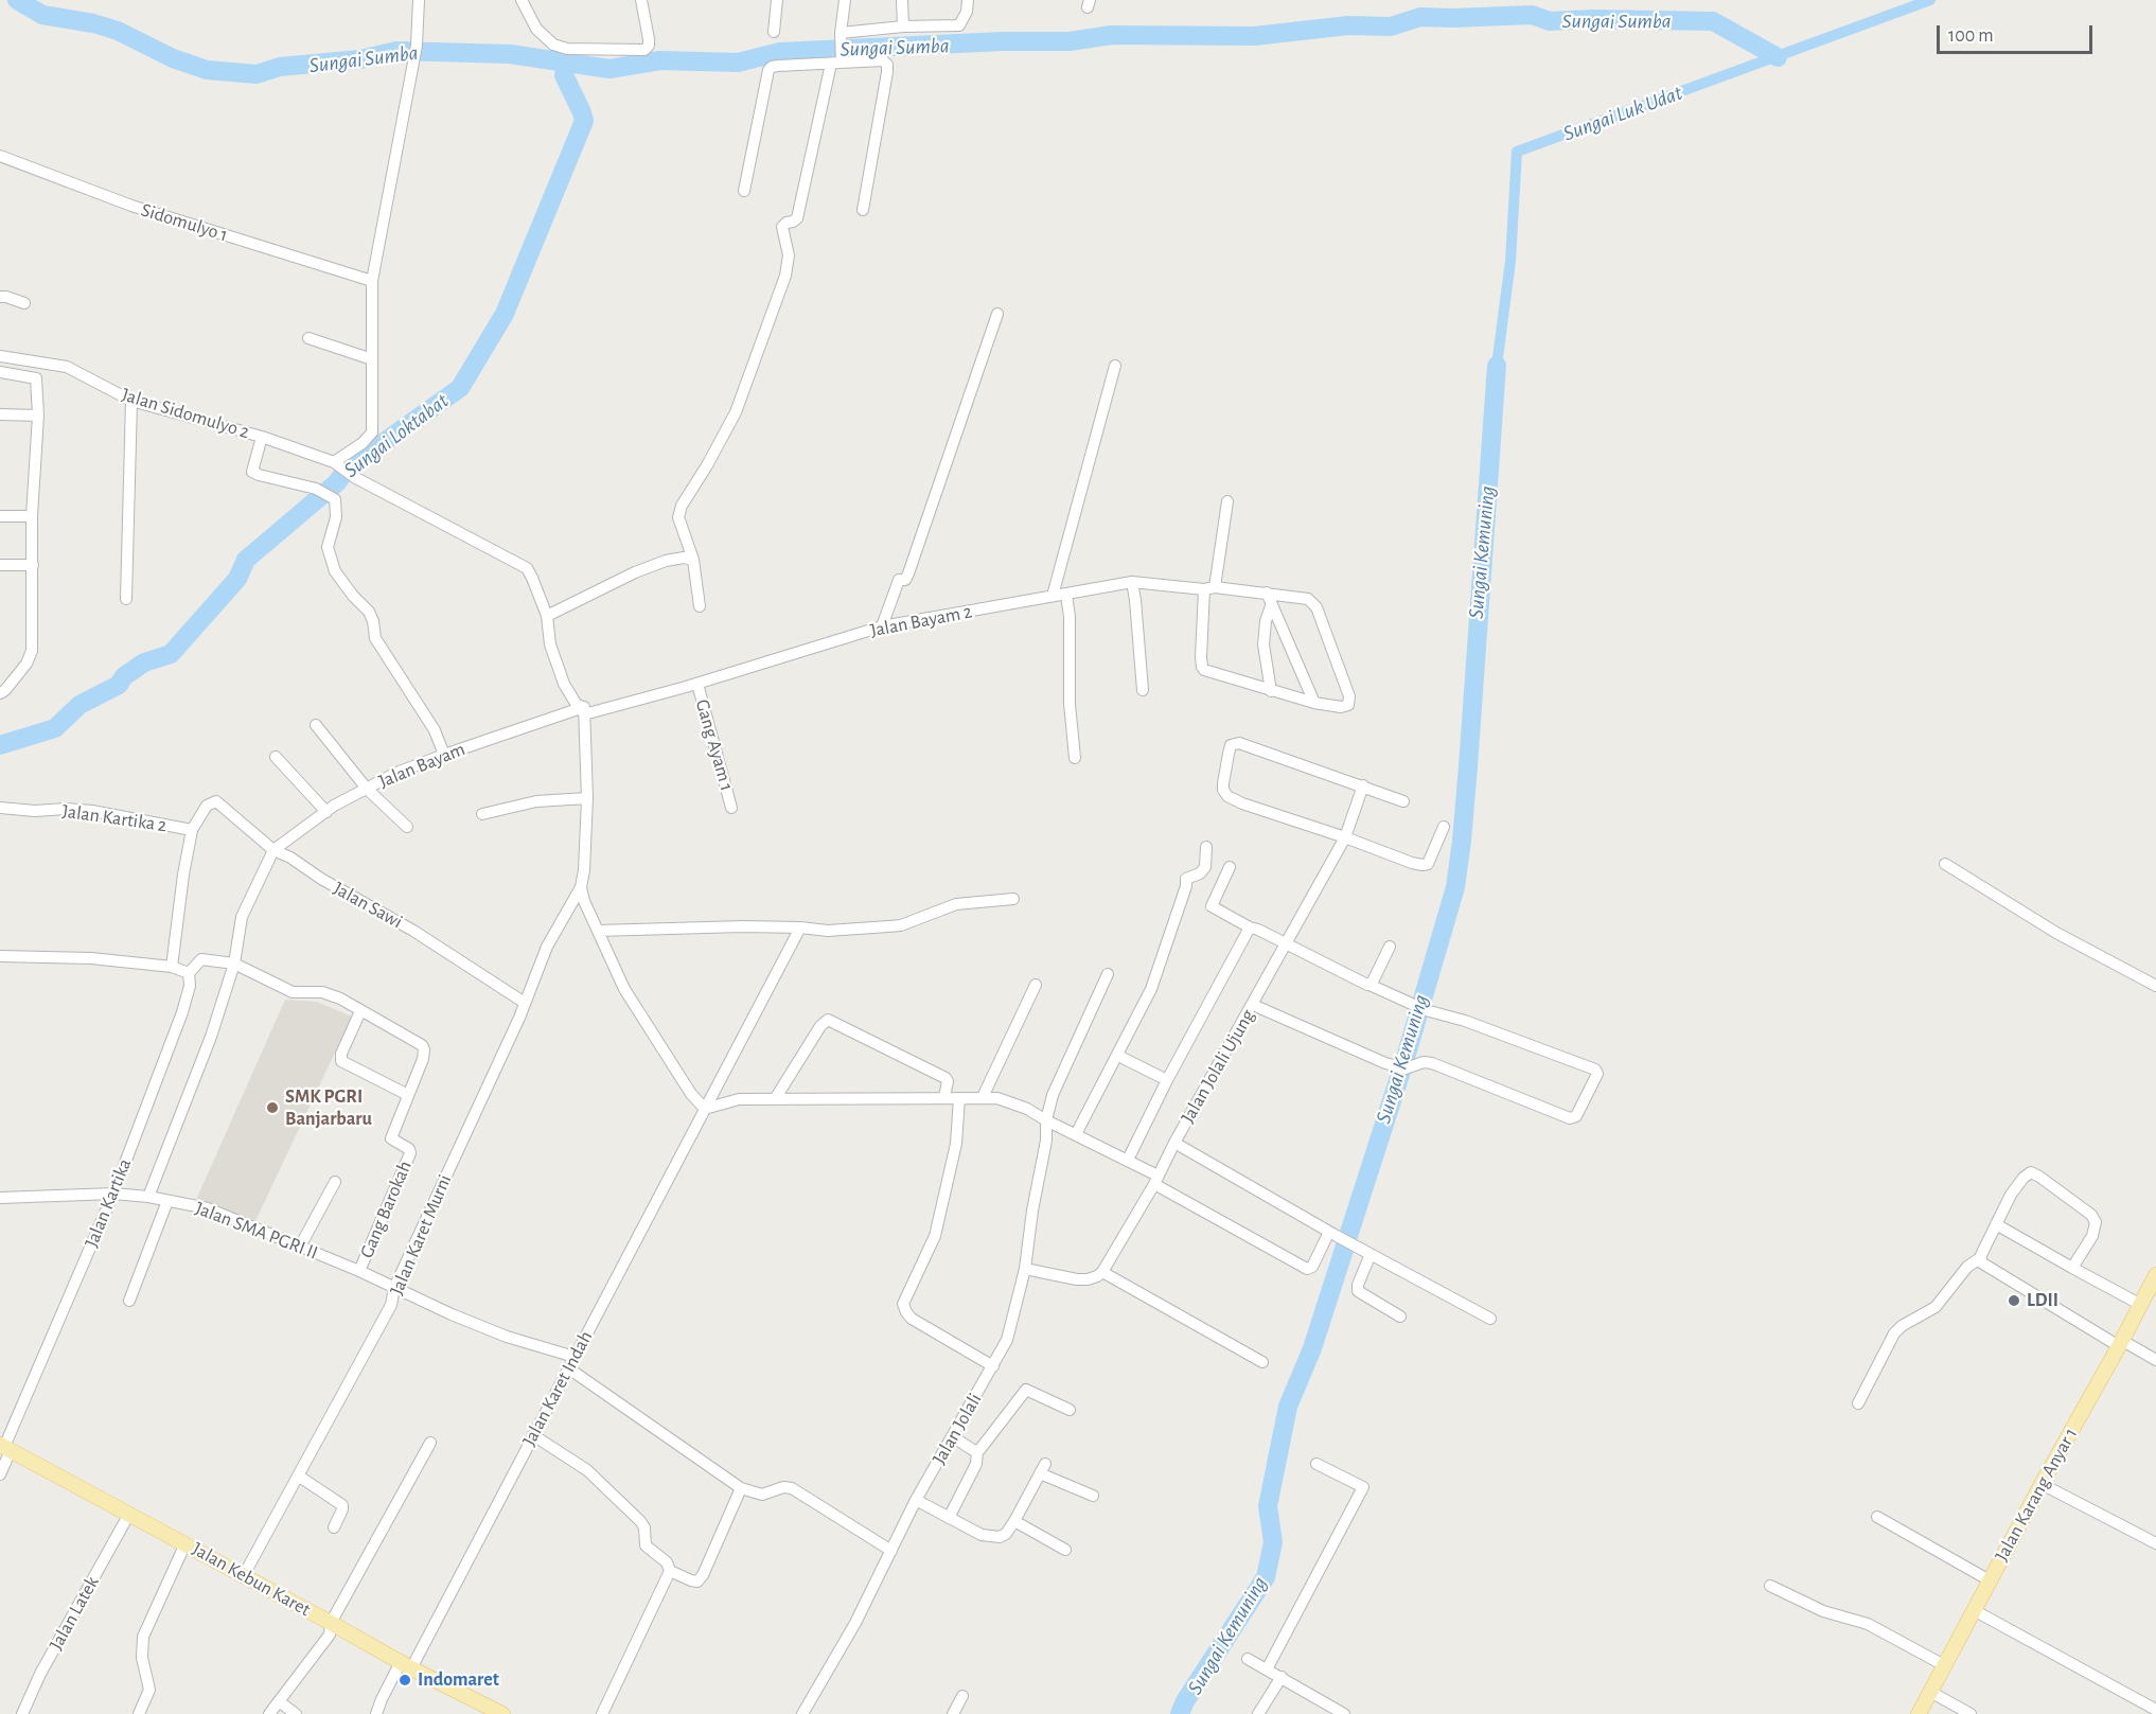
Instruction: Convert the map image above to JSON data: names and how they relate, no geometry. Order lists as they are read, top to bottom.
{
  "streets": {
    "main road": ["Jalan Karang Anyar 1", "Jalan Kebun Karet"],
    "street": [
      "Sidomulyo 1",
      "Jalan Sidomulyo 2",
      "Jalan Bayam 2",
      "Gang Ayam 1",
      "Jalan Bayam",
      "Jalan Kartika 2",
      "Jalan Sawi",
      "Jalan Jolali Ujung",
      "Jalan Kartika",
      "Gang Barokah",
      "Jalan SMA PGRI II",
      "Jalan Karet Murni",
      "Jalan Karet Indah",
      "Jalan Jolali",
      "Jalan Latek"
    ]
  },
  "crossings": [
    ["Jalan Sidomulyo 2", "Jalan Bayam 2"],
    ["Jalan Sidomulyo 2", "Jalan Bayam"],
    ["Jalan Bayam 2", "Gang Ayam 1"],
    ["Jalan Bayam 2", "Jalan Bayam"],
    ["Jalan Bayam", "Jalan Sawi"],
    ["Jalan Kartika 2", "Jalan Sawi"],
    ["Jalan Sawi", "Jalan Karet Murni"],
    ["Jalan Kartika", "Jalan SMA PGRI II"],
    ["Jalan Kartika", "Jalan Kebun Karet"],
    ["Gang Barokah", "Jalan SMA PGRI II"],
    ["Jalan SMA PGRI II", "Jalan Karet Murni"],
    ["Jalan SMA PGRI II", "Jalan Karet Indah"],
    ["Jalan Karet Murni", "Jalan Kebun Karet"],
    ["Jalan Karet Indah", "Jalan Kebun Karet"],
    ["Jalan Kebun Karet", "Jalan Latek"]
  ],
  "water": [
    "Sungai Sumba",
    "Sungai Luk Udat",
    "Sungai Loktabat",
    "Sungai Kemuning"
  ],
  "places": ["SMK PGRI Banjarbaru", "LDII", "Indomaret"],
  "scale_bar": "100 m"
}
